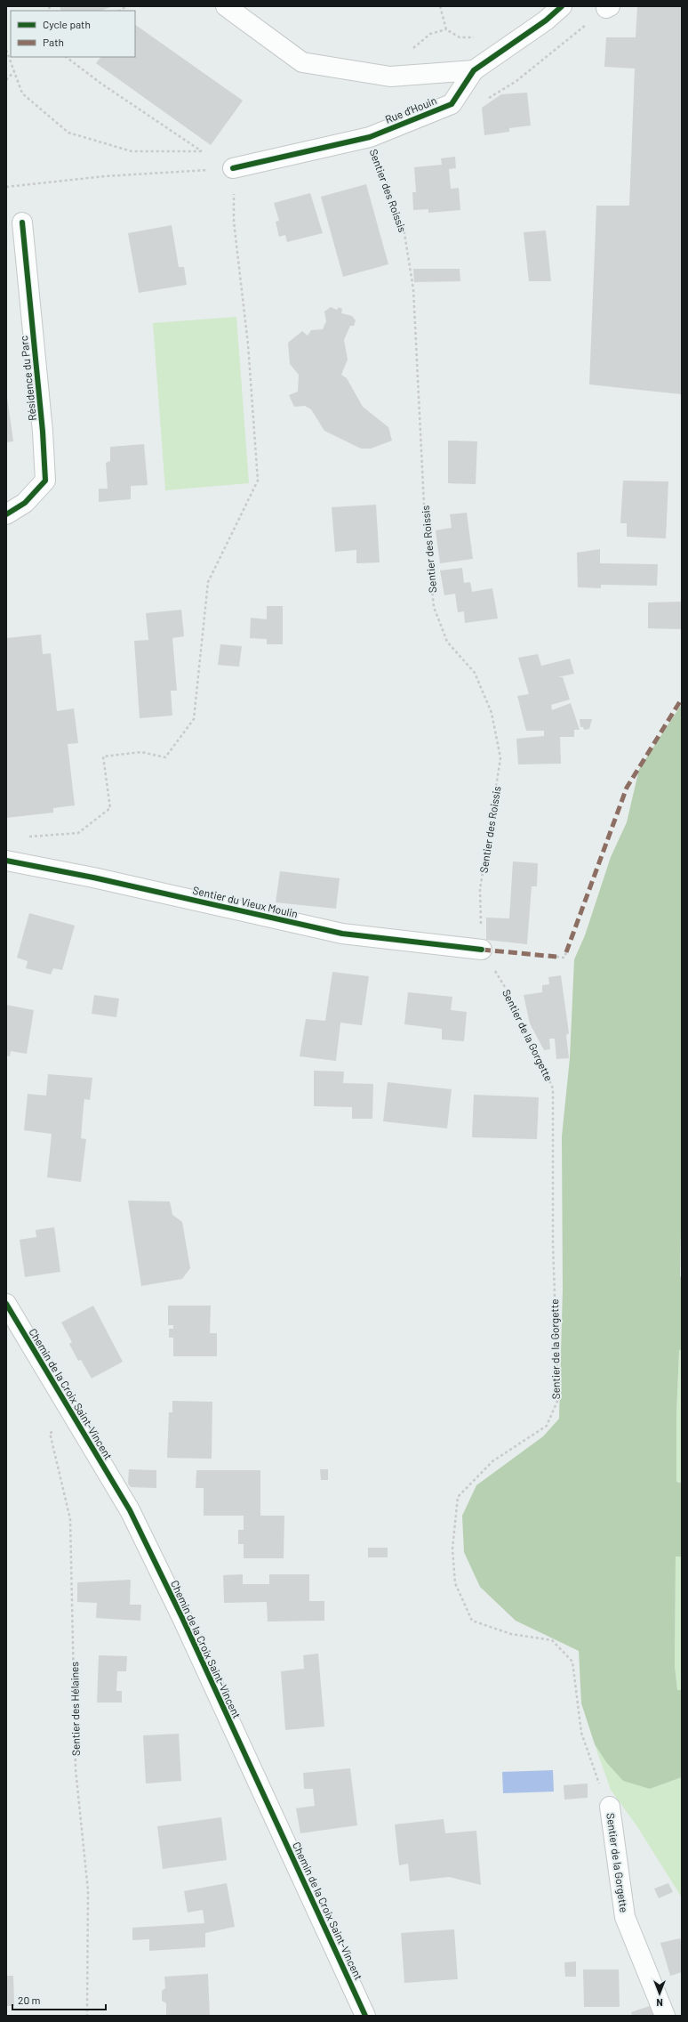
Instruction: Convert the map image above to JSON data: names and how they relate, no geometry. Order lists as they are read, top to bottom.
{
  "streets": {
    "street": [
      "Rue d'Houin",
      "Résidence du Parc",
      "Sentier du Vieux Moulin",
      "Sentier de la Gorgette",
      "Chemin de la Croix Saint-Vincent"
    ],
    "path": ["Sentier des Roissis", "Sentier des Hélaines"]
  },
  "crossings": [
    ["Rue d'Houin", "Sentier des Roissis"],
    ["Sentier des Roissis", "Sentier du Vieux Moulin"],
    ["Sentier des Roissis", "Sentier de la Gorgette"],
    ["Sentier du Vieux Moulin", "Sentier de la Gorgette"],
    ["Chemin de la Croix Saint-Vincent", "Sentier des Hélaines"]
  ],
  "legend": ["Cycle path", "Path"],
  "scale_bar": "20 m",
  "north": "bottom"
}
